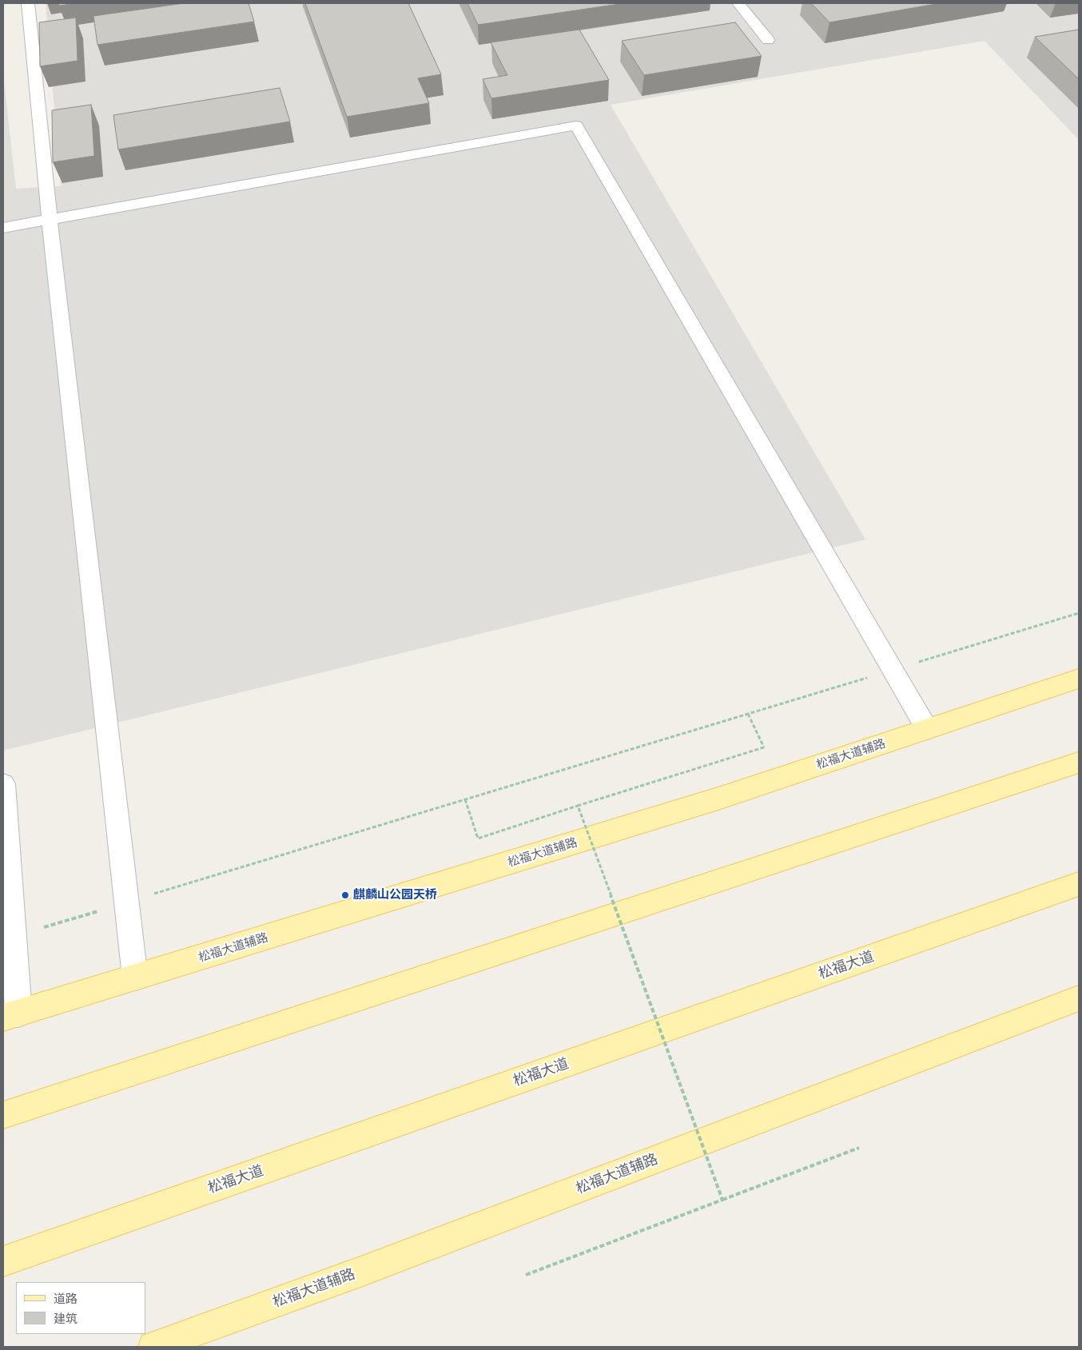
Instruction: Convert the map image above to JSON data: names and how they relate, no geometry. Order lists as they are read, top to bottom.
{
  "streets": {
    "main road": ["松福大道辅路", "松福大道"]
  },
  "places": ["麒麟山公园天桥"],
  "legend": ["道路", "建筑"]
}
